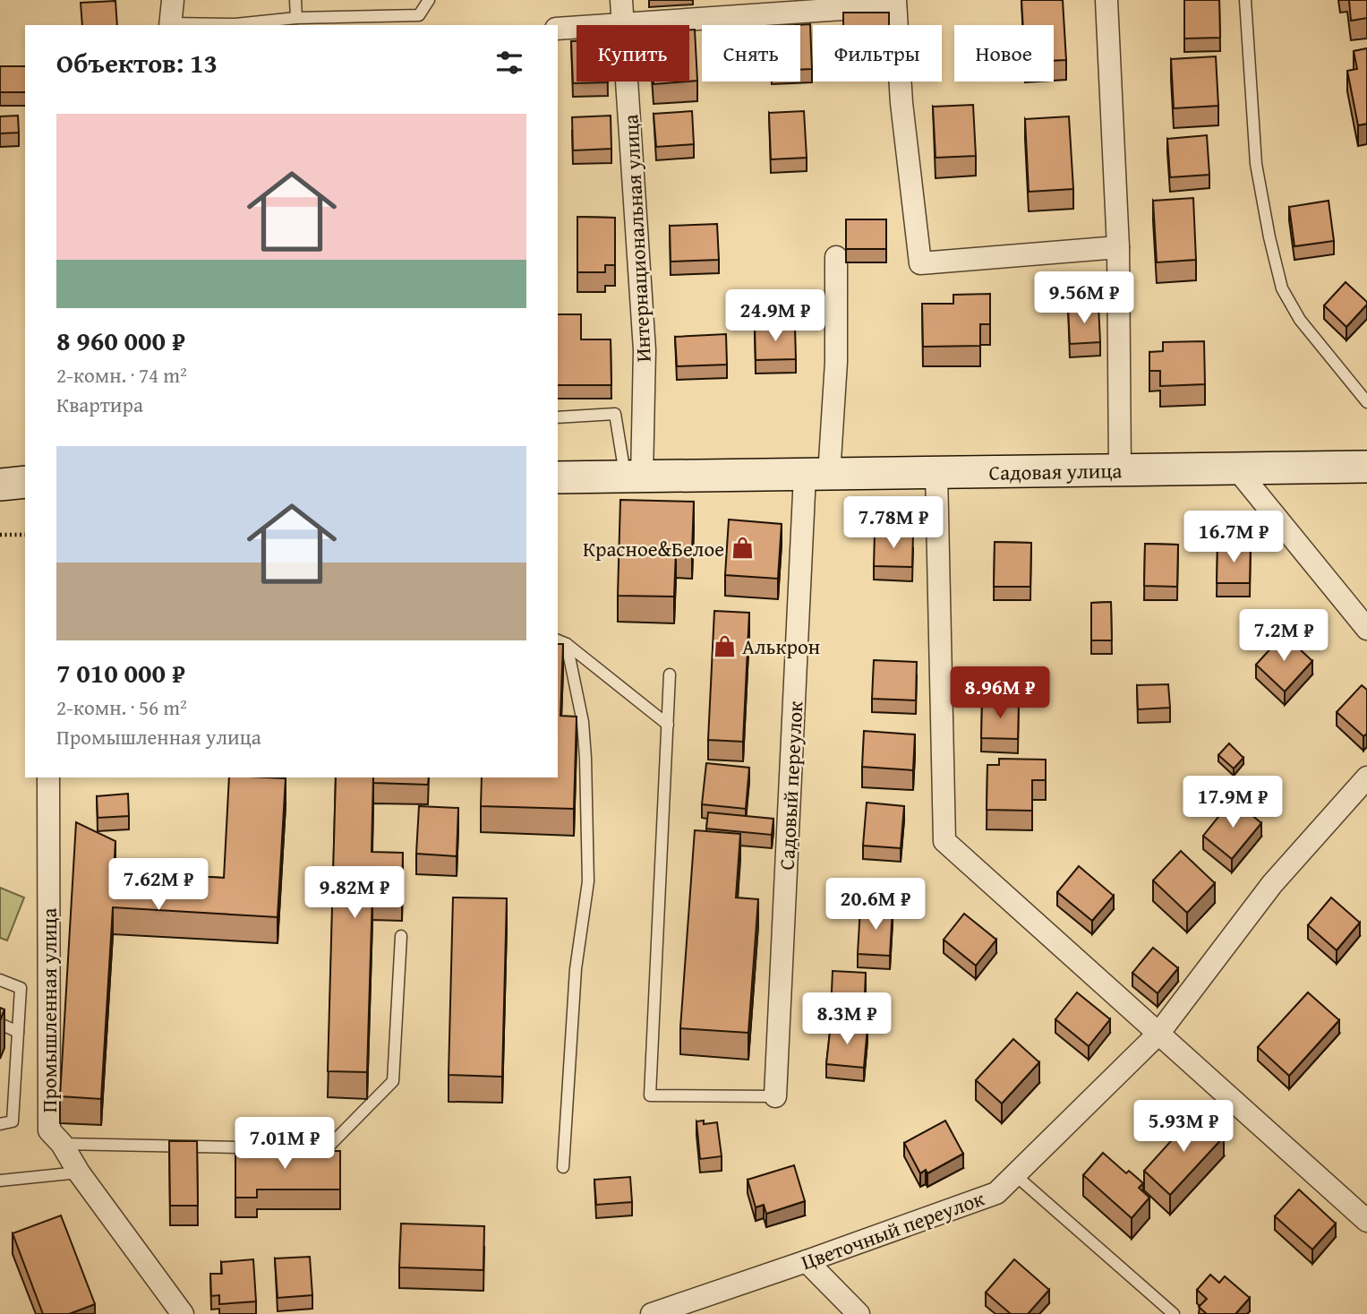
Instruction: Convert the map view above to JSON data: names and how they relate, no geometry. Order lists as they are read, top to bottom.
{
  "streets": {
    "main road": ["Садовая улица"],
    "street": [
      "Интернациональная улица",
      "Садовый переулок",
      "Промышленная улица",
      "Цветочный переулок"
    ]
  },
  "crossings": [
    ["Интернациональная улица", "Садовая улица"],
    ["Садовая улица", "Садовый переулок"]
  ],
  "places": {
    "shop": ["Красное&Белое", "Алькрон"]
  },
  "page": {
    "chip": [
      "Купить",
      "Снять",
      "Фильтры",
      "Новое"
    ],
    "heading": "Объектов: 13",
    "list": [
      {
        "name": "8 960 000 ₽",
        "note": "2-комн. · 74 m² · Квартира"
      },
      {
        "name": "7 010 000 ₽",
        "note": "2-комн. · 56 m² · Промышленная улица"
      }
    ],
    "price": [
      "9.56M ₽",
      "24.9M ₽",
      "7.78M ₽",
      "16.7M ₽",
      "7.2M ₽",
      "8.96M ₽",
      "17.9M ₽",
      "7.62M ₽",
      "9.82M ₽",
      "20.6M ₽",
      "8.3M ₽",
      "5.93M ₽",
      "7.01M ₽"
    ]
  }
}
